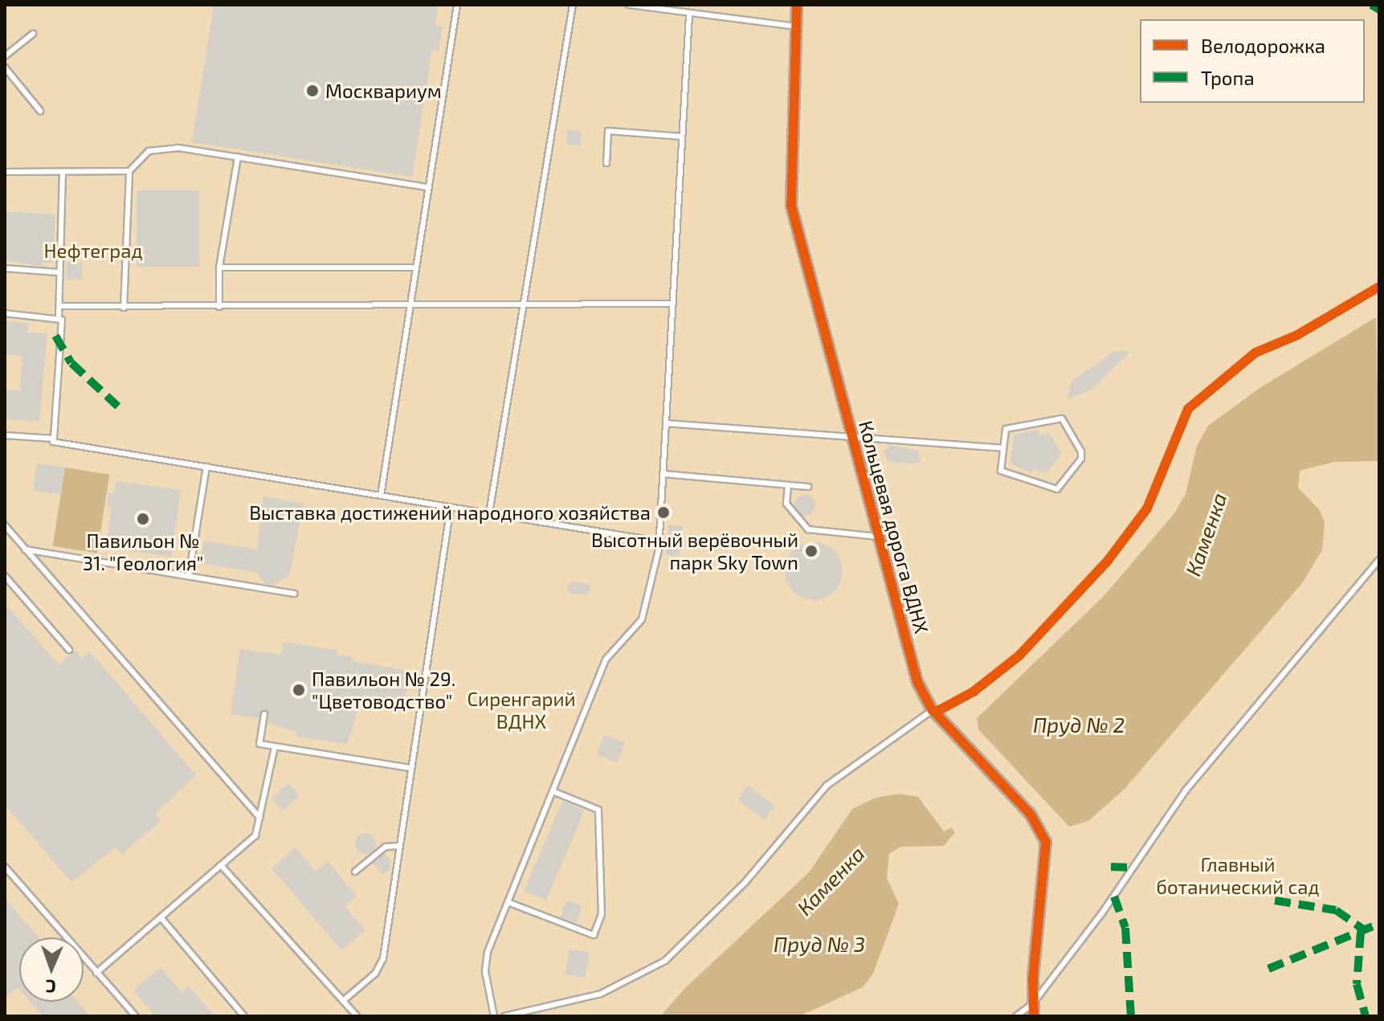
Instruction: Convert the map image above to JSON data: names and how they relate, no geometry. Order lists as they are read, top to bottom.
{
  "streets": {
    "street": ["Кольцевая дорога ВДНХ"]
  },
  "water": ["Каменка", "Пруд № 2", "Пруд № 3"],
  "parks": ["Нефтеград", "Сиренгарий ВДНХ", "Главный ботанический сад"],
  "places": [
    "Москвариум",
    "Выставка достижений народного хозяйства",
    "Павильон № 31. \"Геология\"",
    "Высотный верёвочный парк Sky Town",
    "Павильон № 29. \"Цветоводство\""
  ],
  "legend": ["Велодорожка", "Тропа"],
  "north": "bottom"
}
